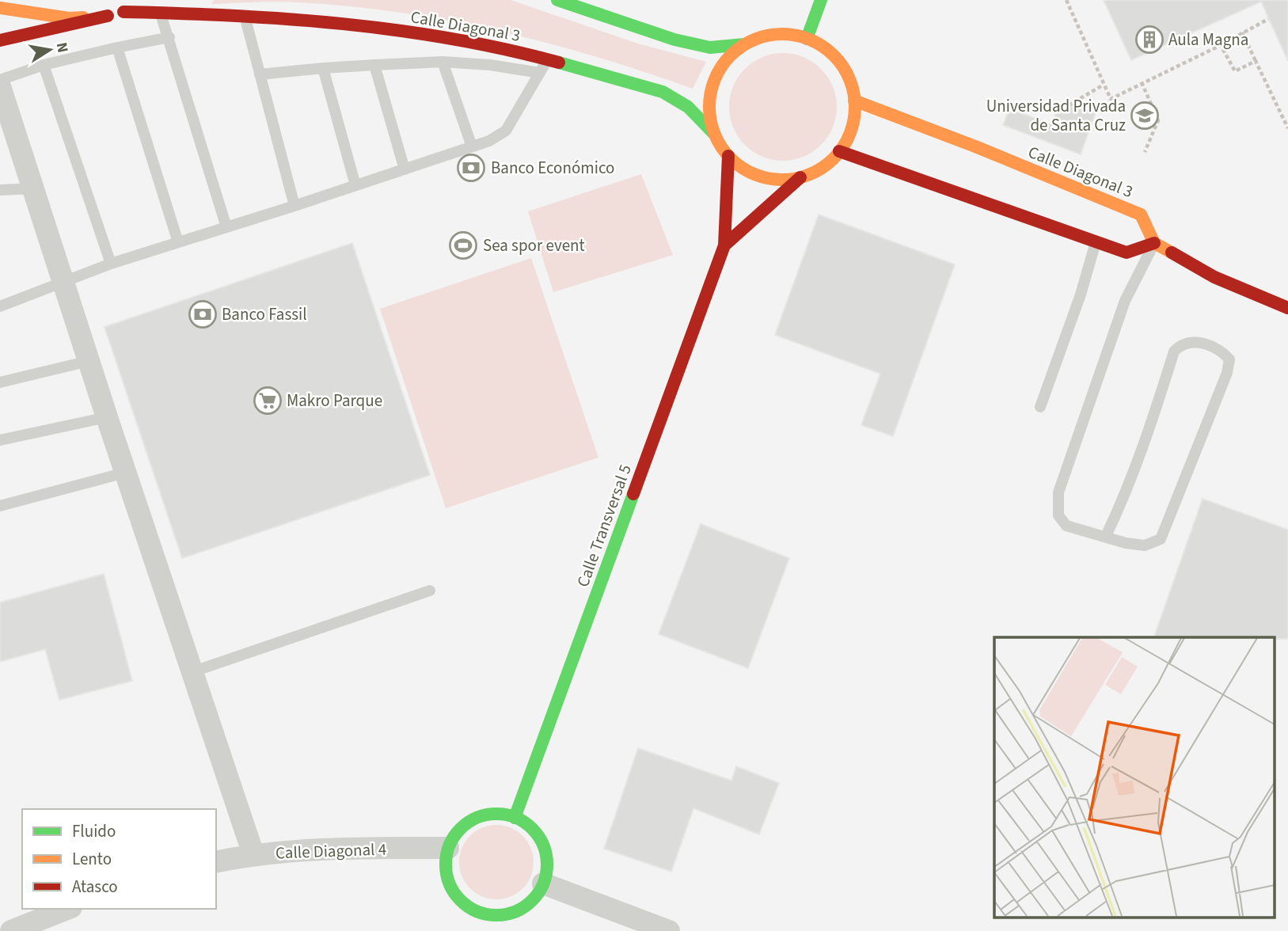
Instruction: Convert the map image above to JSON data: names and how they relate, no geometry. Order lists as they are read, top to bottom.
{
  "streets": {
    "main road": ["Calle Diagonal 3", "Calle Transversal 5"],
    "street": ["Calle Diagonal 4"]
  },
  "crossings": [
    ["Calle Diagonal 3", "Calle Transversal 5"],
    ["Calle Transversal 5", "Calle Diagonal 4"]
  ],
  "places": {
    "building": ["Aula Magna"],
    "school or university": ["Universidad Privada de Santa Cruz"],
    "bank": ["Banco Económico", "Banco Fassil"],
    "sports": ["Sea spor event"],
    "supermarket": ["Makro Parque"]
  },
  "legend": ["Fluido", "Lento", "Atasco"],
  "north": "right"
}
